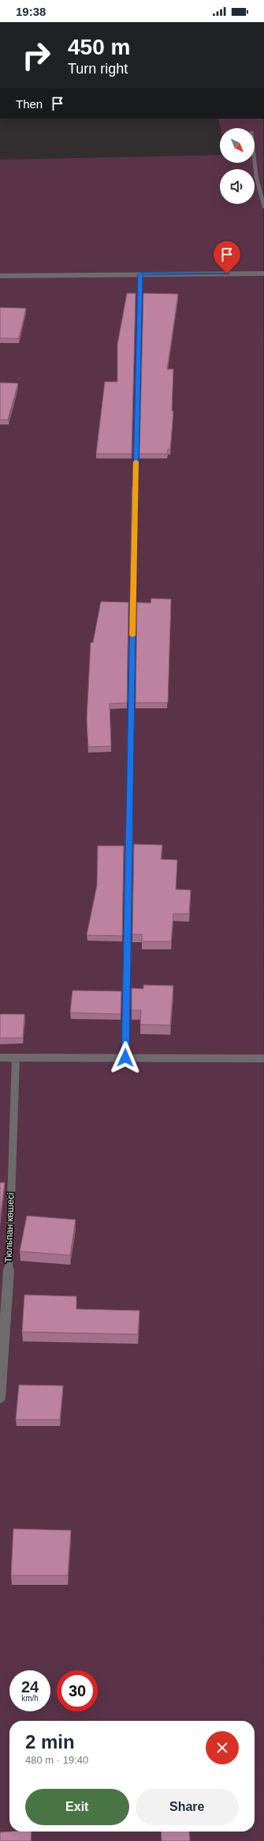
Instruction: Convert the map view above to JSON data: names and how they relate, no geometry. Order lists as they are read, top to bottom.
{
  "streets": {
    "street": ["Тюльпан көшесі"]
  },
  "north": "bottom right",
  "page": {
    "status": "19:38",
    "turn": ["450 m", "Turn right"],
    "then": "Then",
    "speed": "24 km/h",
    "limit": "30",
    "heading": ["2 min", "480 m · 19:40"],
    "buttons": ["Exit", "Share"]
  }
}
